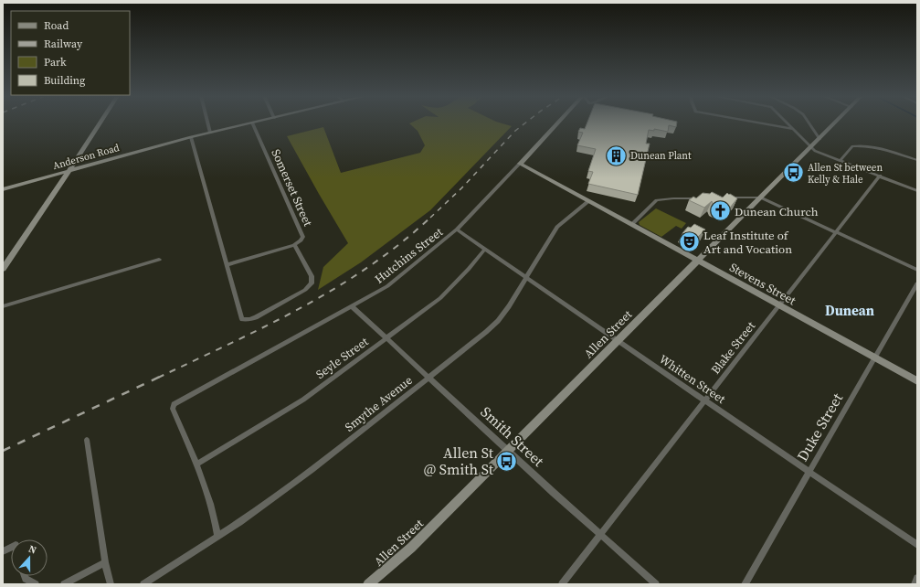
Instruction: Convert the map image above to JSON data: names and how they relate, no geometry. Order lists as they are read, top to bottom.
{
  "streets": {
    "street": [
      "Anderson Road",
      "Somerset Street",
      "Hutchins Street",
      "Stevens Street",
      "Allen Street",
      "Blake Street",
      "Seyle Street",
      "Whitten Street",
      "Smythe Avenue",
      "Duke Street",
      "Smith Street"
    ]
  },
  "crossings": [
    ["Hutchins Street", "Stevens Street"],
    ["Hutchins Street", "Seyle Street"],
    ["Hutchins Street", "Whitten Street"],
    ["Hutchins Street", "Smith Street"],
    ["Stevens Street", "Allen Street"],
    ["Stevens Street", "Blake Street"],
    ["Stevens Street", "Smythe Avenue"],
    ["Stevens Street", "Duke Street"],
    ["Allen Street", "Whitten Street"],
    ["Allen Street", "Smith Street"],
    ["Blake Street", "Whitten Street"],
    ["Blake Street", "Smith Street"],
    ["Seyle Street", "Whitten Street"],
    ["Seyle Street", "Smith Street"],
    ["Whitten Street", "Smythe Avenue"],
    ["Whitten Street", "Duke Street"],
    ["Smythe Avenue", "Smith Street"]
  ],
  "districts": ["Dunean"],
  "places": {
    "building": ["Dunean Plant"],
    "bus stop": ["Allen St between Kelly & Hale", "Allen St @ Smith St"],
    "church": ["Dunean Church"],
    "theatre": ["Leaf Institute of Art and Vocation"]
  },
  "legend": [
    "Road",
    "Railway",
    "Park",
    "Building"
  ],
  "north": "top"
}
